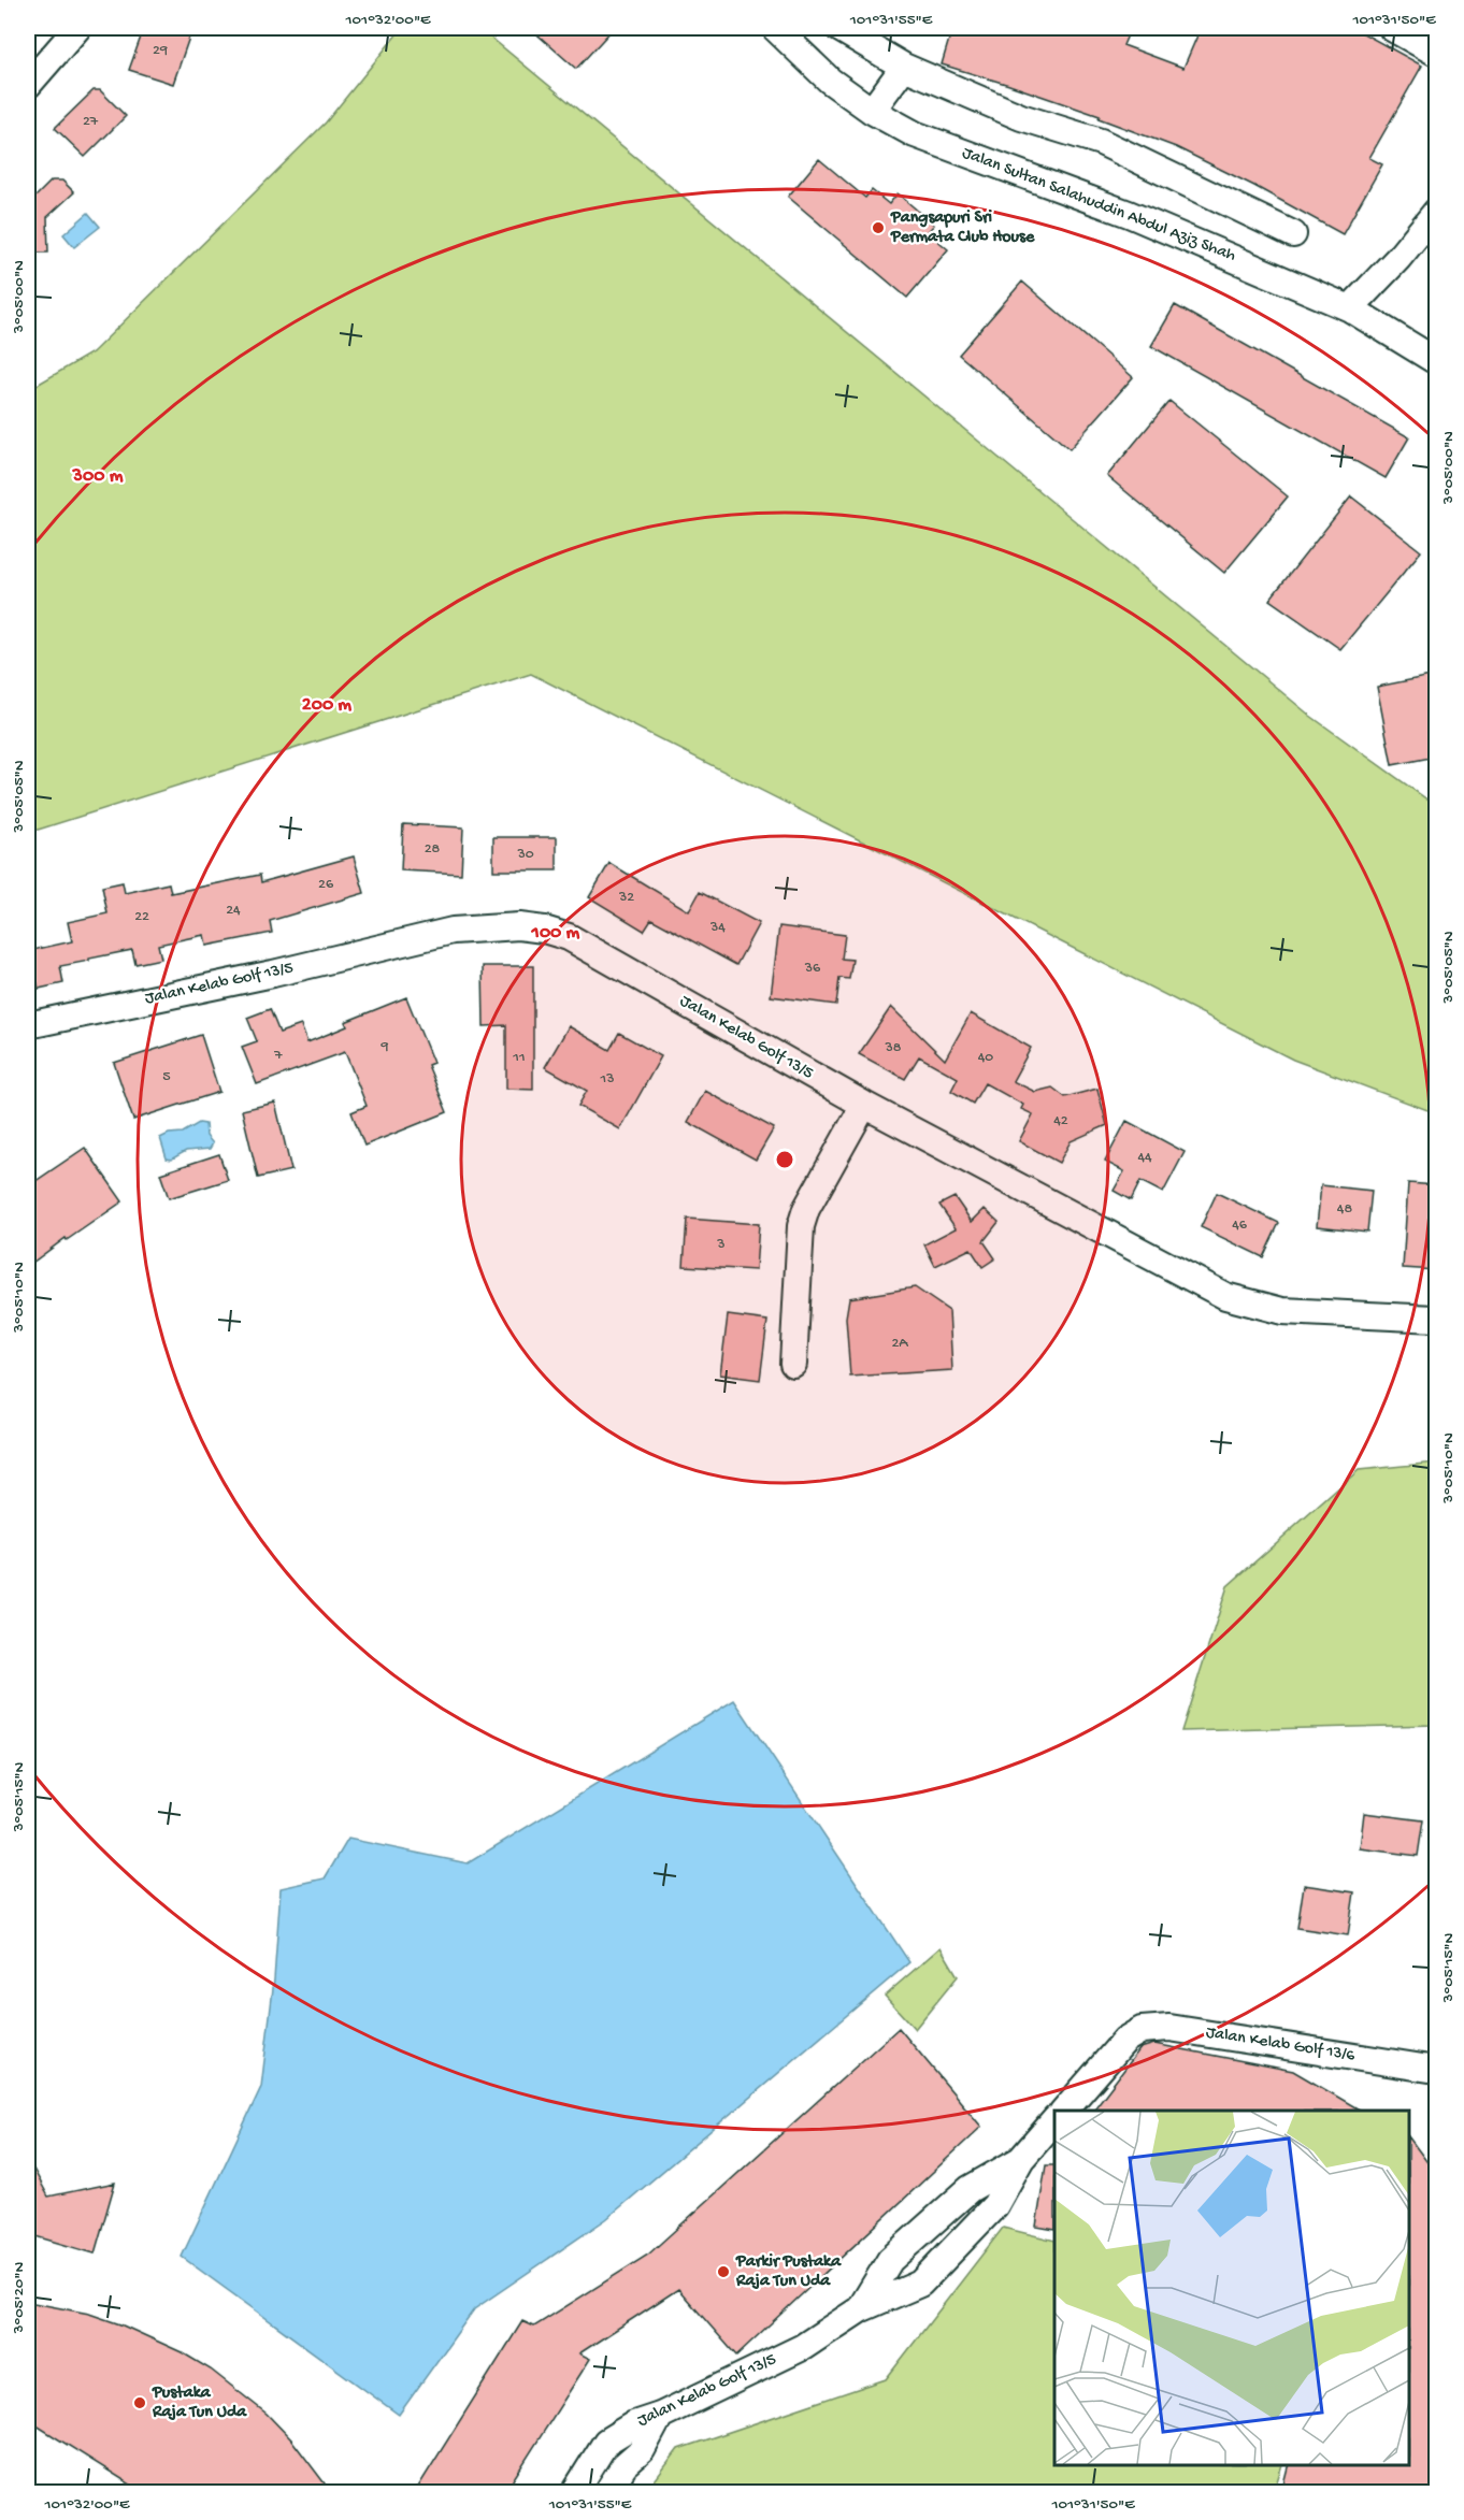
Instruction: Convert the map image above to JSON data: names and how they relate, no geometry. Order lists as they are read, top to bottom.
{
  "streets": {
    "street": ["Jalan Sultan Salahuddin Abdul Aziz Shah", "Jalan Kelab Golf 13/5", "Jalan Kelab Golf 13/6"]
  },
  "places": ["Pangsapuri Sri Permata Club House", "Parkir Pustaka Raja Tun Uda", "Pustaka Raja Tun Uda"],
  "house_numbers": [
    "29",
    "27",
    "28",
    "30",
    "26",
    "32",
    "24",
    "22",
    "34",
    "36",
    "9",
    "38",
    "7",
    "11",
    "40",
    "5",
    "13",
    "42",
    "44",
    "48",
    "46",
    "3",
    "2A"
  ],
  "coordinates": [
    "101°32'00\"E",
    "101°31'55\"E",
    "101°31'50\"E",
    "3°05'00\"N",
    "3°05'05\"N",
    "3°05'10\"N",
    "3°05'15\"N",
    "3°05'20\"N"
  ],
  "rings": ["300 m", "200 m", "100 m"]
}
